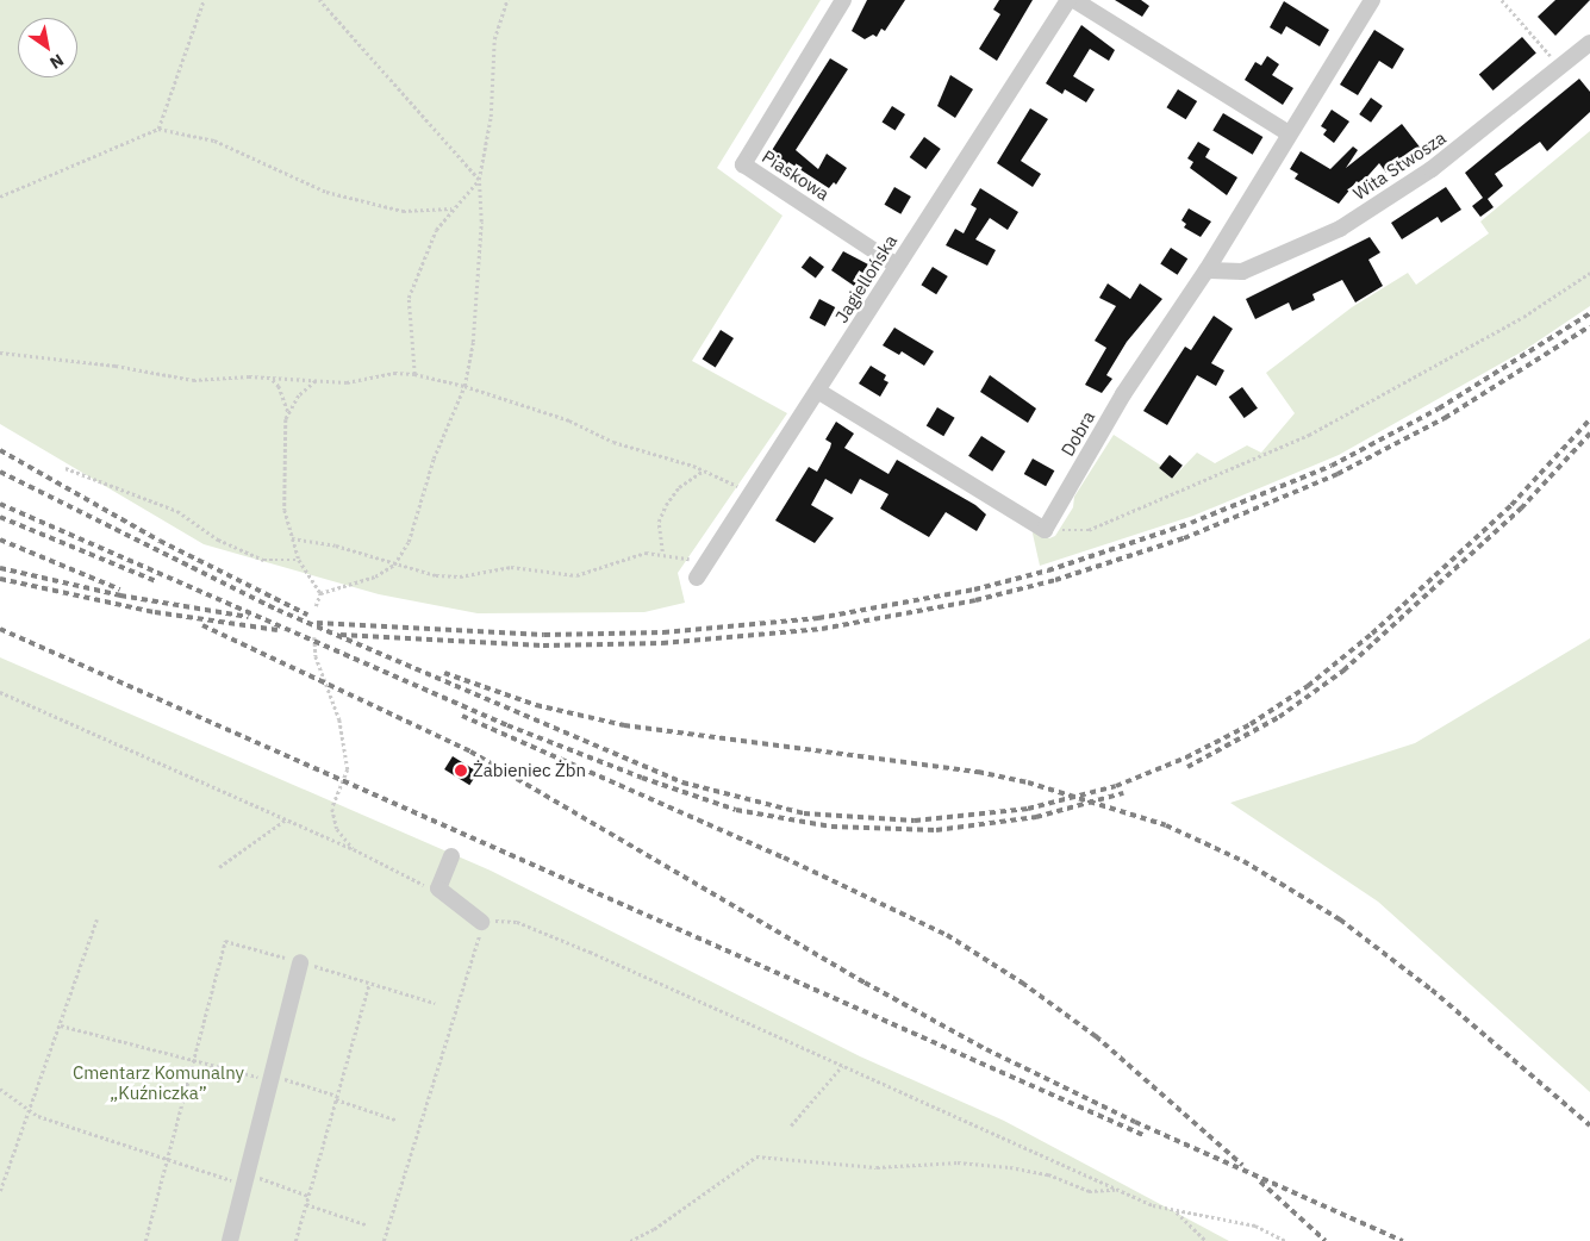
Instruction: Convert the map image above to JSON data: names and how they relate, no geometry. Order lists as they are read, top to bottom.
{
  "streets": {
    "street": [
      "Wita Stwosza",
      "Piaskowa",
      "Jagiellońska",
      "Dobra"
    ]
  },
  "crossings": [
    ["Wita Stwosza", "Dobra"],
    ["Piaskowa", "Jagiellońska"]
  ],
  "parks": ["Cmentarz Komunalny „Kuźniczka”"],
  "places": ["Żabieniec Żbn"],
  "north": "bottom right"
}
